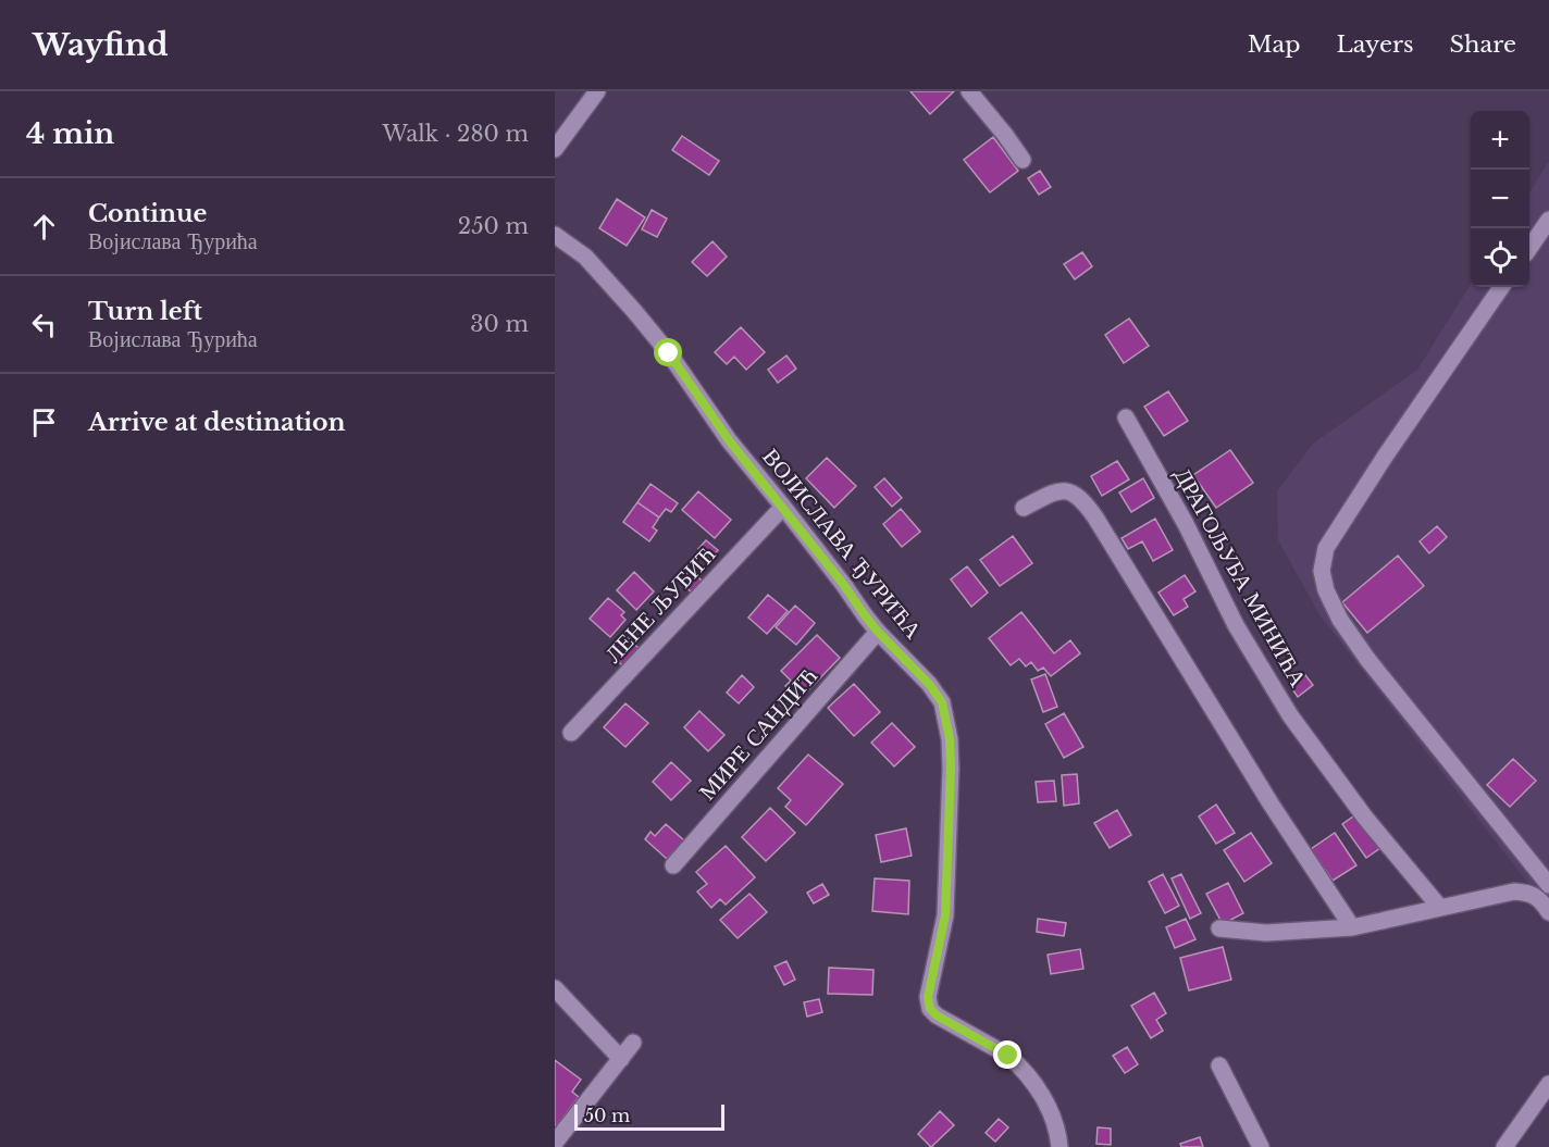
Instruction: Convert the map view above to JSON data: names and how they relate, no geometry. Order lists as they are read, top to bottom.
{
  "streets": {
    "street": [
      "ВОЈИСЛАВА ЂУРИЋА",
      "ДРАГОЉУБА МИНИЋА",
      "ЛЕНЕ ЉУБИЋ",
      "МИРЕ САНДИЋ"
    ]
  },
  "crossings": [
    ["ВОЈИСЛАВА ЂУРИЋА", "ЛЕНЕ ЉУБИЋ"],
    ["ВОЈИСЛАВА ЂУРИЋА", "МИРЕ САНДИЋ"]
  ],
  "scale_bar": "50 m",
  "page": {
    "header": "Wayfind",
    "nav": ["Map", "Layers", "Share"],
    "heading": ["4 min", "Walk · 280 m"],
    "map_buttons": ["+", "−"],
    "list": [
      ["Continue", "Војислава Ђурића", "250 m"],
      ["Turn left", "Војислава Ђурића", "30 m"],
      "Arrive at destination"
    ],
    "scale": "50 m"
  }
}
